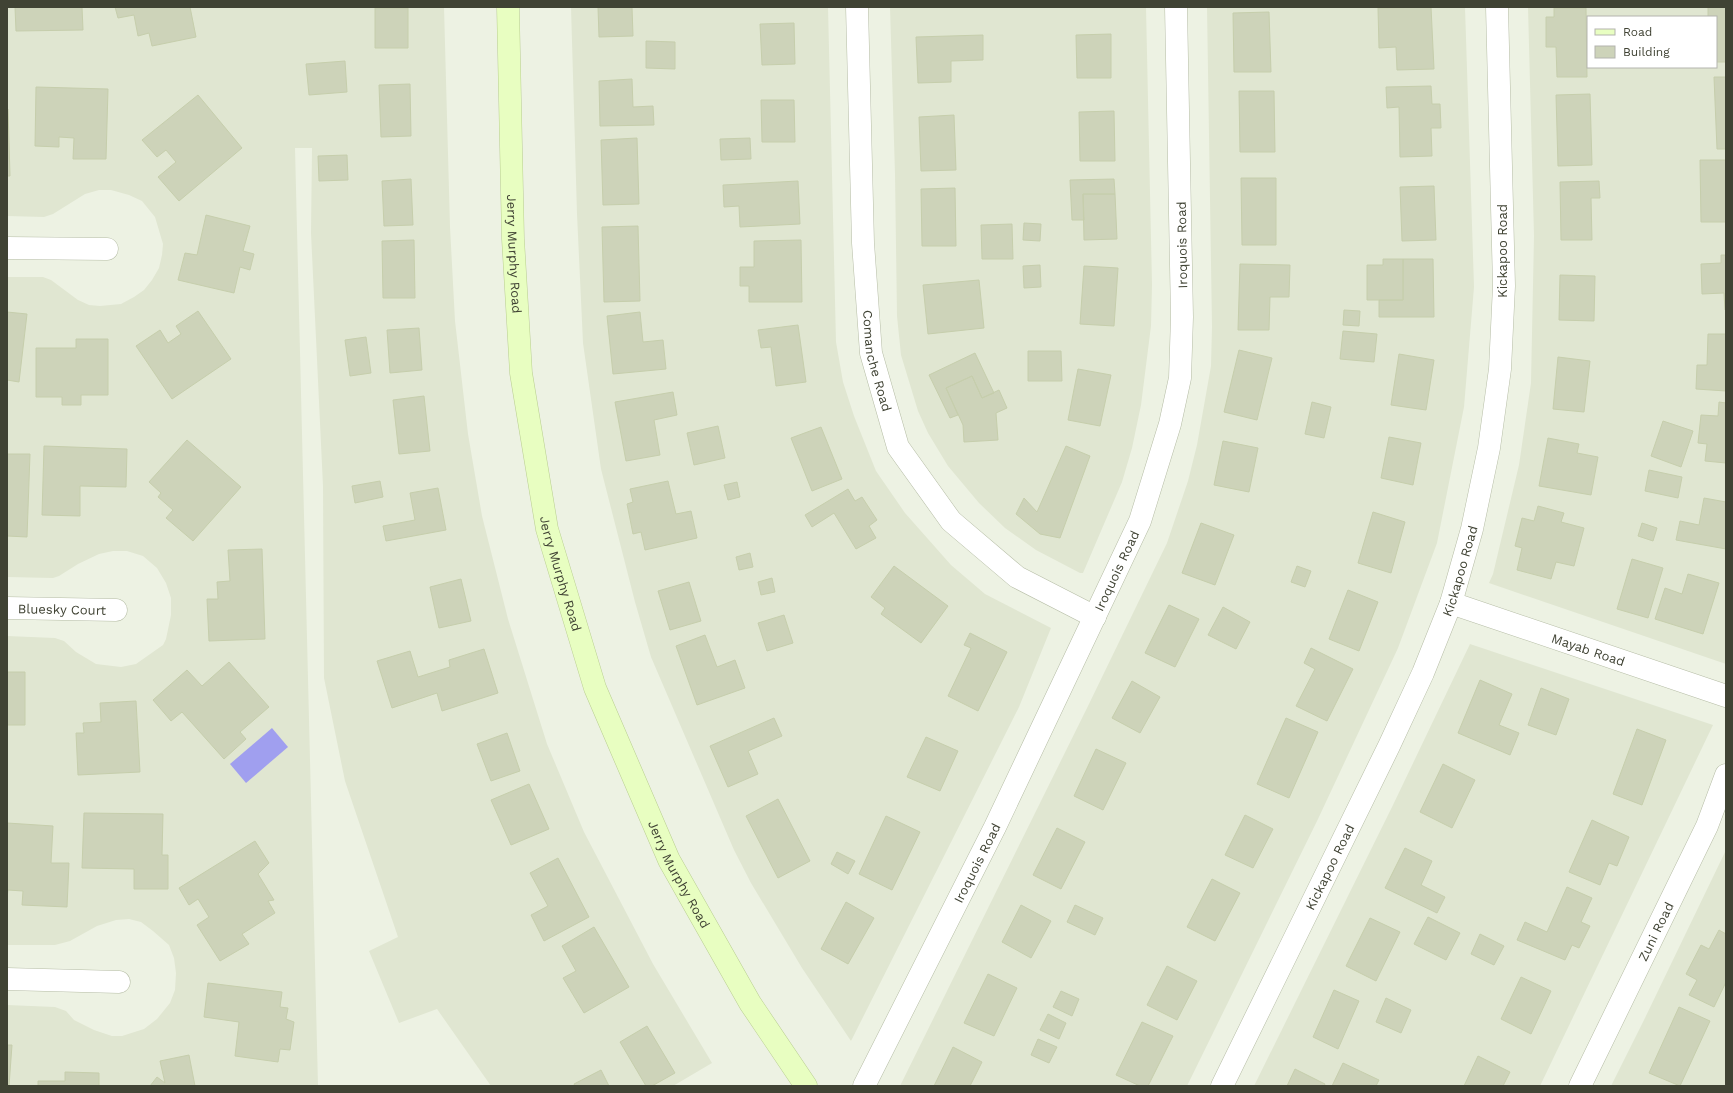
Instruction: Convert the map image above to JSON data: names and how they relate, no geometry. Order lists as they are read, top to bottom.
{
  "streets": {
    "street": [
      "Iroquois Road",
      "Kickapoo Road",
      "Jerry Murphy Road",
      "Comanche Road",
      "Bluesky Court",
      "Mayab Road",
      "Zuni Road"
    ]
  },
  "crossings": [
    ["Iroquois Road", "Comanche Road"],
    ["Kickapoo Road", "Mayab Road"]
  ],
  "legend": ["Road", "Building"]
}
